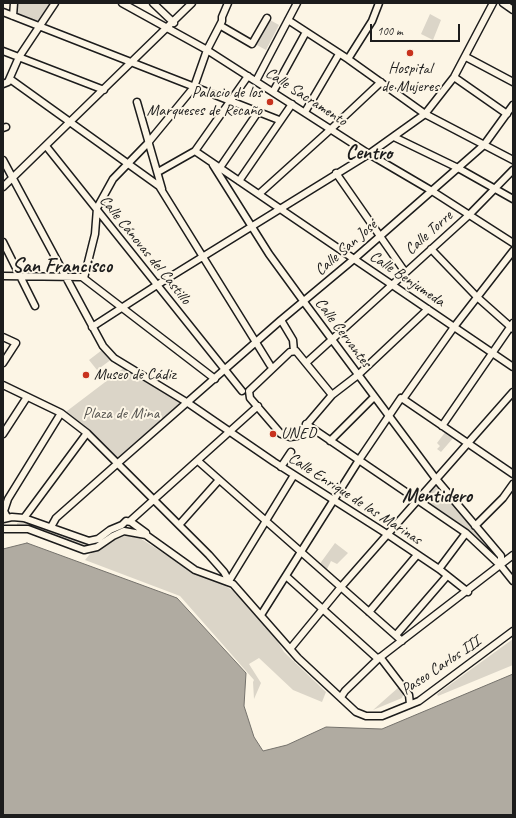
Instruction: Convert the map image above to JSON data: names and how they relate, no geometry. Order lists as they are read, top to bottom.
{
  "streets": {
    "street": [
      "Calle Sacramento",
      "Calle Torre",
      "Calle San José",
      "Calle Cánovas del Castillo",
      "Calle Benjumeda",
      "Calle Cervantes",
      "Calle Enrique de las Marinas",
      "Paseo Carlos III"
    ]
  },
  "crossings": [
    ["Calle Sacramento", "Calle Torre"],
    ["Calle Sacramento", "Calle San José"],
    ["Calle Torre", "Calle Benjumeda"],
    ["Calle Torre", "Calle Cervantes"],
    ["Calle San José", "Calle Cánovas del Castillo"],
    ["Calle San José", "Calle Benjumeda"],
    ["Calle San José", "Calle Cervantes"],
    ["Calle San José", "Calle Enrique de las Marinas"],
    ["Calle Benjumeda", "Calle Cervantes"]
  ],
  "districts": ["Centro", "San Francisco", "Mentidero"],
  "parks": ["Plaza de Mina"],
  "places": [
    "Hospital de Mujeres",
    "Palacio de los Marqueses de Recaño",
    "Museo de Cádiz",
    "UNED"
  ],
  "scale_bar": "100 m"
}
